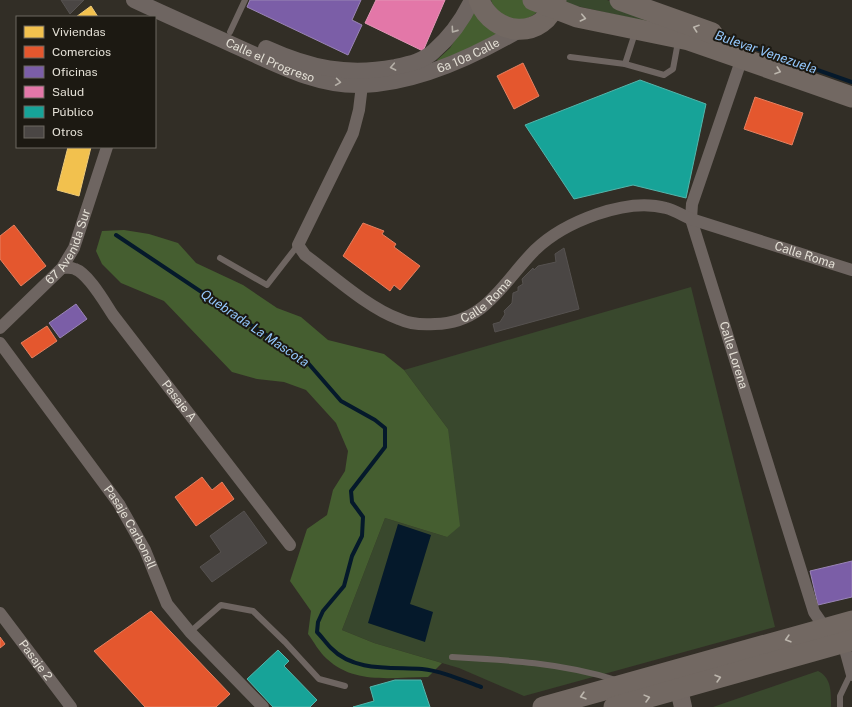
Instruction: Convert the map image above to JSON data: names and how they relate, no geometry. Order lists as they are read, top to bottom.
{
  "streets": {
    "street": [
      "6a 10a Calle",
      "Calle el Progreso",
      "67 Avenida Sur",
      "Calle Roma",
      "Calle Lorena",
      "Pasaje A",
      "Pasaje Carbonell",
      "Pasaje 2"
    ]
  },
  "crossings": [
    ["6a 10a Calle", "Calle el Progreso"],
    ["67 Avenida Sur", "Pasaje A"],
    ["Calle Roma", "Calle Lorena"]
  ],
  "one_way": ["6a 10a Calle"],
  "water": ["Bulevar Venezuela", "Quebrada La Mascota"],
  "legend": [
    "Viviendas",
    "Comercios",
    "Oficinas",
    "Salud",
    "Público",
    "Otros"
  ]
}
